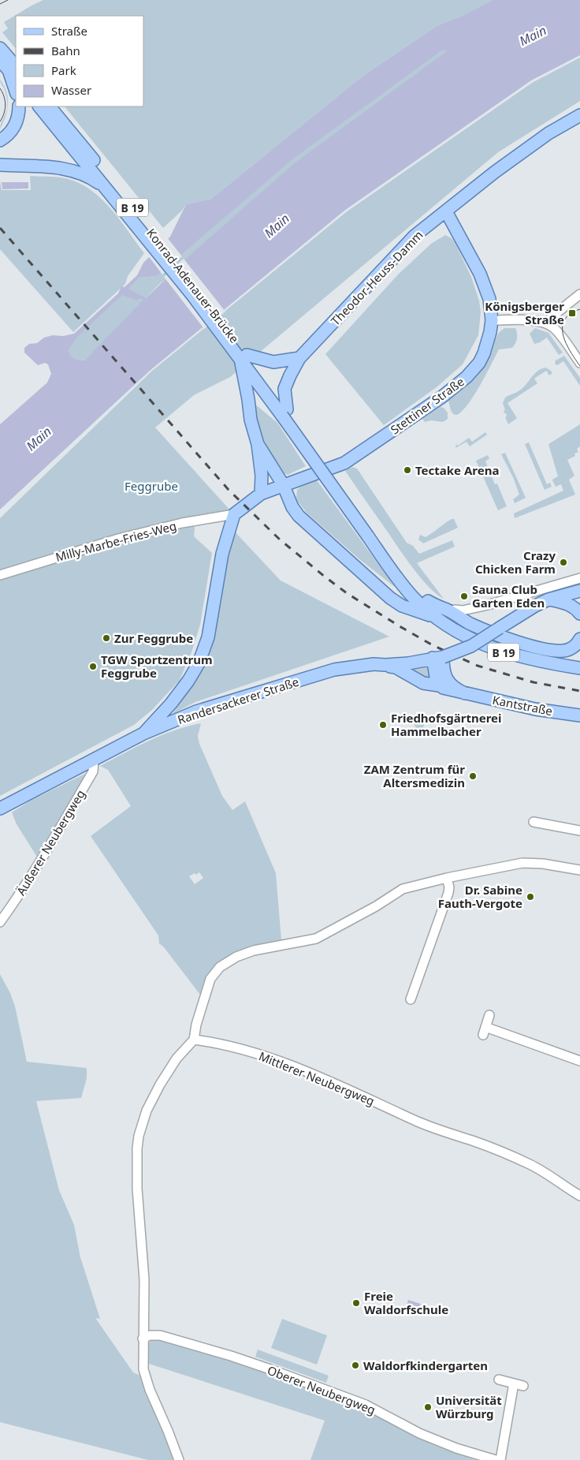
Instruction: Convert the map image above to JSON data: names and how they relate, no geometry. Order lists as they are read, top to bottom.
{
  "streets": {
    "main road": [
      "B 19",
      "Theodor-Heuss-Damm",
      "Konrad-Adenauer-Brücke",
      "Stettiner Straße",
      "Randersackerer Straße",
      "Kantstraße"
    ],
    "street": [
      "Milly-Marbe-Fries-Weg",
      "Äußerer Neubergweg",
      "Mittlerer Neubergweg",
      "Oberer Neubergweg"
    ]
  },
  "crossings": [
    ["B 19", "Theodor-Heuss-Damm"],
    ["B 19", "Konrad-Adenauer-Brücke"],
    ["Theodor-Heuss-Damm", "Stettiner Straße"],
    ["Stettiner Straße", "Milly-Marbe-Fries-Weg"],
    ["Randersackerer Straße", "Kantstraße"],
    ["Randersackerer Straße", "Äußerer Neubergweg"]
  ],
  "water": ["Main"],
  "parks": ["Feggrube"],
  "places": {
    "transit": ["Königsberger Straße"],
    "other": [
      "Tectake Arena",
      "Crazy Chicken Farm",
      "Sauna Club Garten Eden",
      "Zur Feggrube",
      "TGW Sportzentrum Feggrube",
      "Friedhofsgärtnerei Hammelbacher",
      "ZAM Zentrum für Altersmedizin",
      "Dr. Sabine Fauth-Vergote",
      "Freie Waldorfschule",
      "Waldorfkindergarten",
      "Universität Würzburg"
    ]
  },
  "legend": [
    "Straße",
    "Bahn",
    "Park",
    "Wasser"
  ]
}
